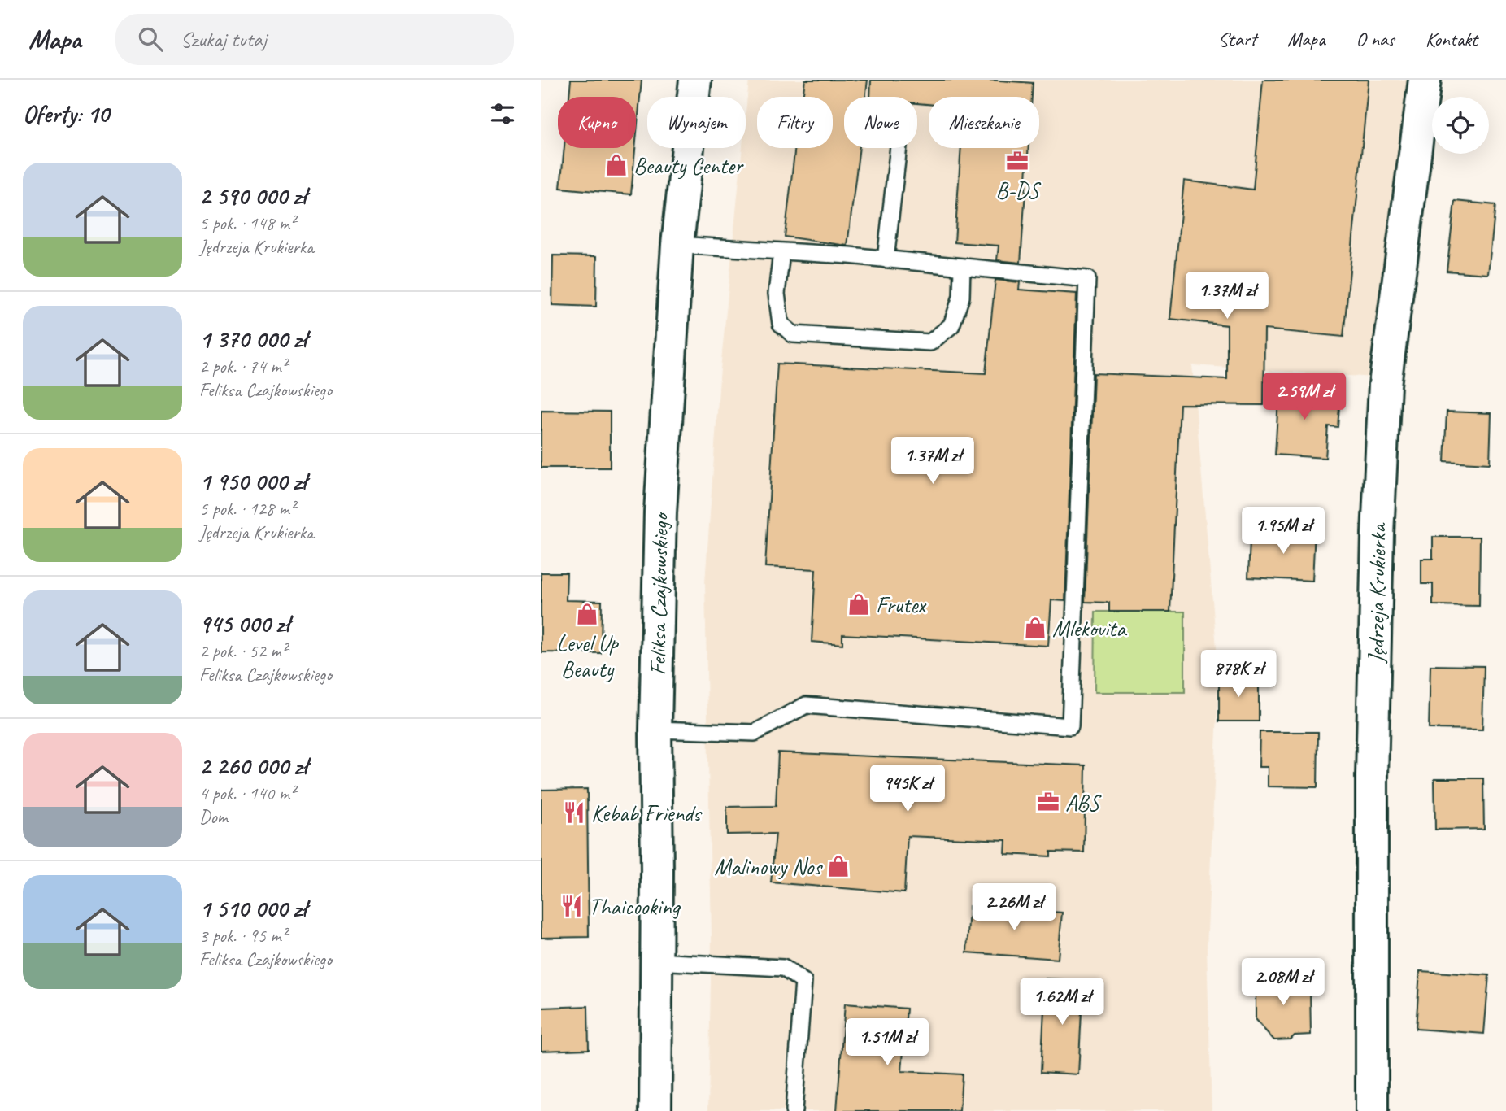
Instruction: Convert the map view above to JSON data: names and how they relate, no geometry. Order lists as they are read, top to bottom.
{
  "streets": {
    "street": ["Jędrzeja Krukierka", "Feliksa Czajkowskiego"]
  },
  "places": {
    "office": ["B-DS", "ABS"],
    "shop": [
      "Beauty Center",
      "Frutex",
      "Level Up Beauty",
      "Mlekovita",
      "Malinowy Nos"
    ],
    "restaurant": ["Kebab Friends", "Thaicooking"]
  },
  "page": {
    "header": "Mapa",
    "search": "Szukaj tutaj",
    "nav": [
      "Start",
      "Mapa",
      "O nas",
      "Kontakt"
    ],
    "heading": "Oferty: 10",
    "chip": [
      "Kupno",
      "Wynajem",
      "Filtry",
      "Nowe",
      "Mieszkanie"
    ],
    "list": [
      {
        "name": "2 590 000 zł",
        "note": "5 pok. · 148 m² · Jędrzeja Krukierka"
      },
      {
        "name": "1 370 000 zł",
        "note": "2 pok. · 74 m² · Feliksa Czajkowskiego"
      },
      {
        "name": "1 950 000 zł",
        "note": "5 pok. · 128 m² · Jędrzeja Krukierka"
      },
      {
        "name": "945 000 zł",
        "note": "2 pok. · 52 m² · Feliksa Czajkowskiego"
      },
      {
        "name": "2 260 000 zł",
        "note": "4 pok. · 140 m² · Dom"
      },
      {
        "name": "1 510 000 zł",
        "note": "3 pok. · 95 m² · Feliksa Czajkowskiego"
      }
    ],
    "price": [
      "1.37M zł",
      "2.59M zł",
      "1.37M zł",
      "1.95M zł",
      "878K zł",
      "945K zł",
      "2.26M zł",
      "2.08M zł",
      "1.62M zł",
      "1.51M zł"
    ]
  }
}
